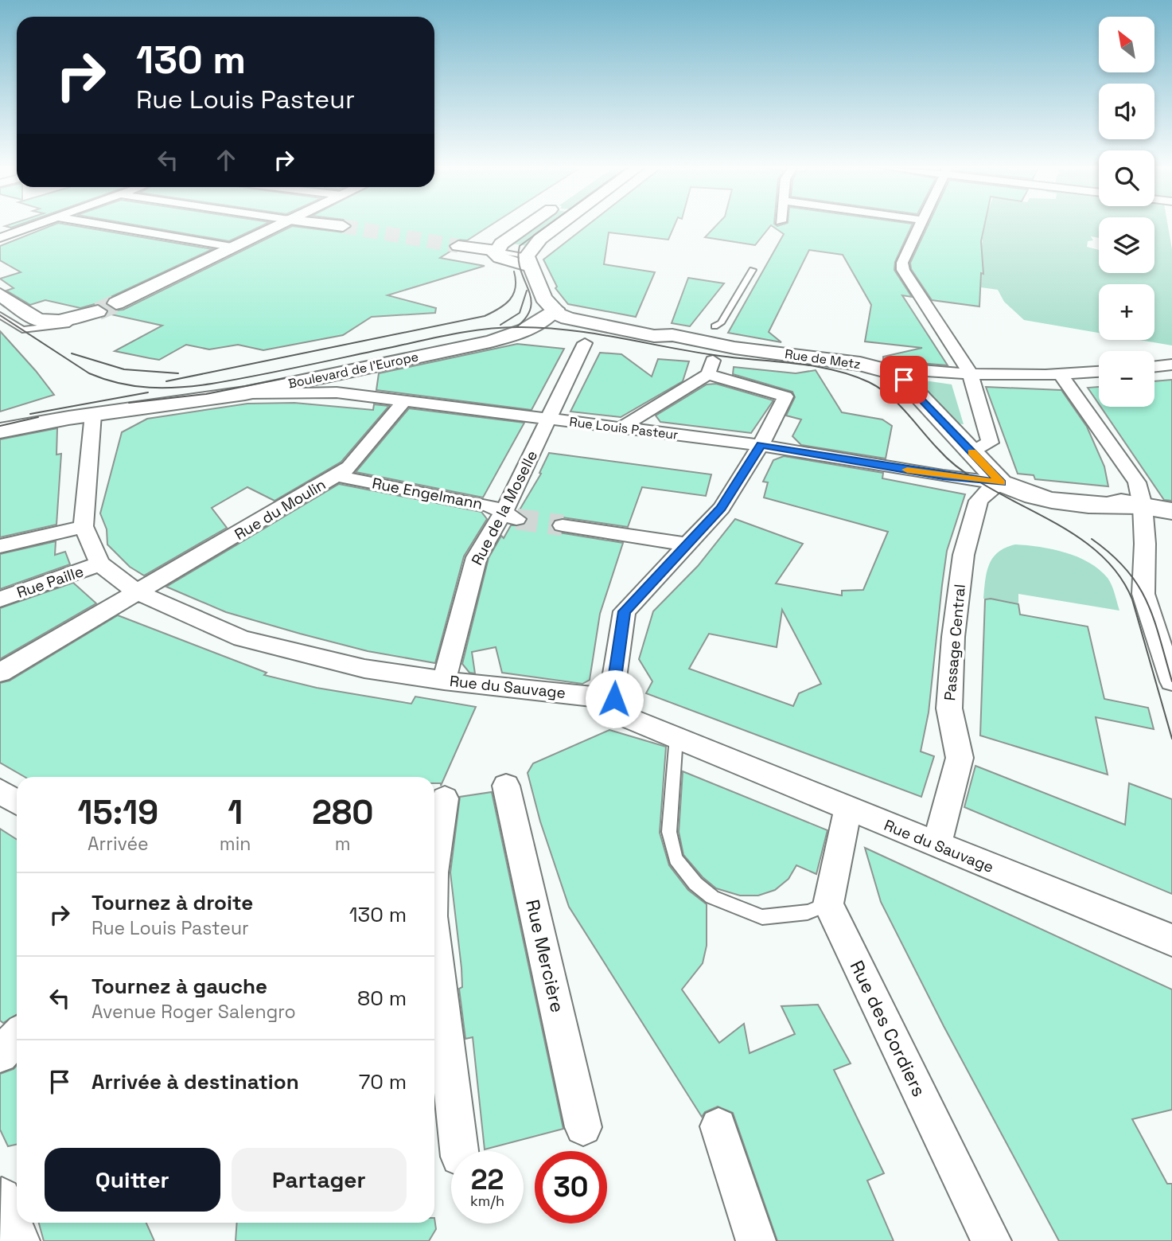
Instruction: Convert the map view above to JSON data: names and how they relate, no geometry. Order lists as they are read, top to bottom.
{
  "streets": {
    "main road": ["Rue de Metz", "Boulevard de l'Europe", "Rue Louis Pasteur"],
    "street": [
      "Rue Engelmann",
      "Rue de la Moselle",
      "Rue du Moulin",
      "Rue Paille",
      "Passage Central",
      "Rue du Sauvage",
      "Rue Mercière",
      "Rue des Cordiers"
    ]
  },
  "crossings": [
    ["Rue de Metz", "Boulevard de l'Europe"],
    ["Boulevard de l'Europe", "Rue Louis Pasteur"],
    ["Boulevard de l'Europe", "Rue du Sauvage"],
    ["Rue Louis Pasteur", "Rue de la Moselle"],
    ["Rue Louis Pasteur", "Rue du Moulin"],
    ["Rue Louis Pasteur", "Passage Central"],
    ["Rue Engelmann", "Rue de la Moselle"],
    ["Rue Engelmann", "Rue du Moulin"],
    ["Rue de la Moselle", "Rue du Sauvage"],
    ["Rue du Moulin", "Rue du Sauvage"],
    ["Rue Paille", "Rue du Sauvage"],
    ["Passage Central", "Rue du Sauvage"]
  ],
  "north": "top left",
  "page": {
    "map_buttons": ["+", "−"],
    "turn": ["130 m", "Rue Louis Pasteur"],
    "eta": [
      "15:19",
      "Arrivée",
      "1",
      "min",
      "280",
      "m"
    ],
    "list": [
      {
        "name": "Tournez à droite",
        "note": "Rue Louis Pasteur",
        "value": "130 m"
      },
      {
        "name": "Tournez à gauche",
        "note": "Avenue Roger Salengro",
        "value": "80 m"
      },
      {
        "name": "Arrivée à destination",
        "value": "70 m"
      }
    ],
    "buttons": ["Quitter", "Partager"],
    "speed": "22 km/h",
    "limit": "30"
  }
}
